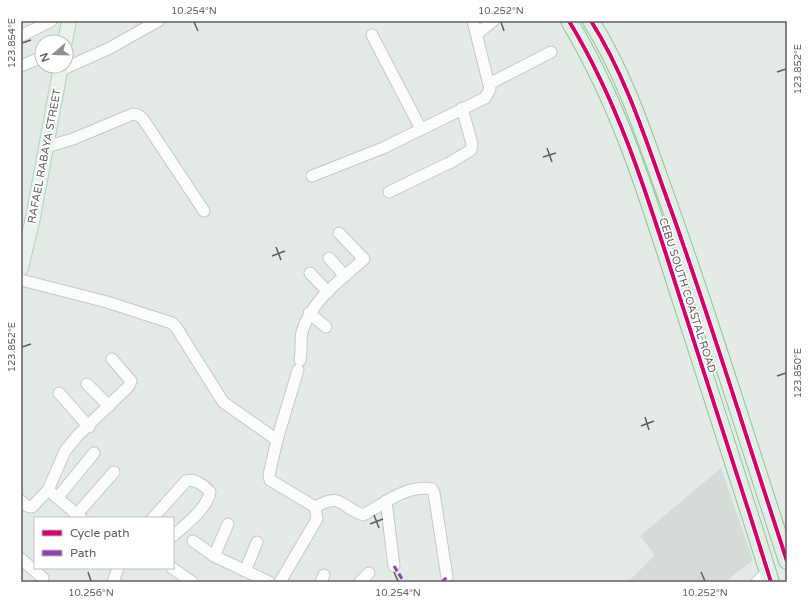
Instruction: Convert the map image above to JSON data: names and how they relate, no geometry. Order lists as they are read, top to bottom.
{
  "streets": {
    "highway": ["CEBU SOUTH COASTAL ROAD"],
    "main road": ["RAFAEL RABAYA STREET"]
  },
  "legend": ["Cycle path", "Path"],
  "north": "left",
  "coordinates": [
    "10.254°N",
    "10.252°N",
    "123.854°E",
    "123.852°E",
    "123.850°E",
    "10.256°N"
  ]
}
